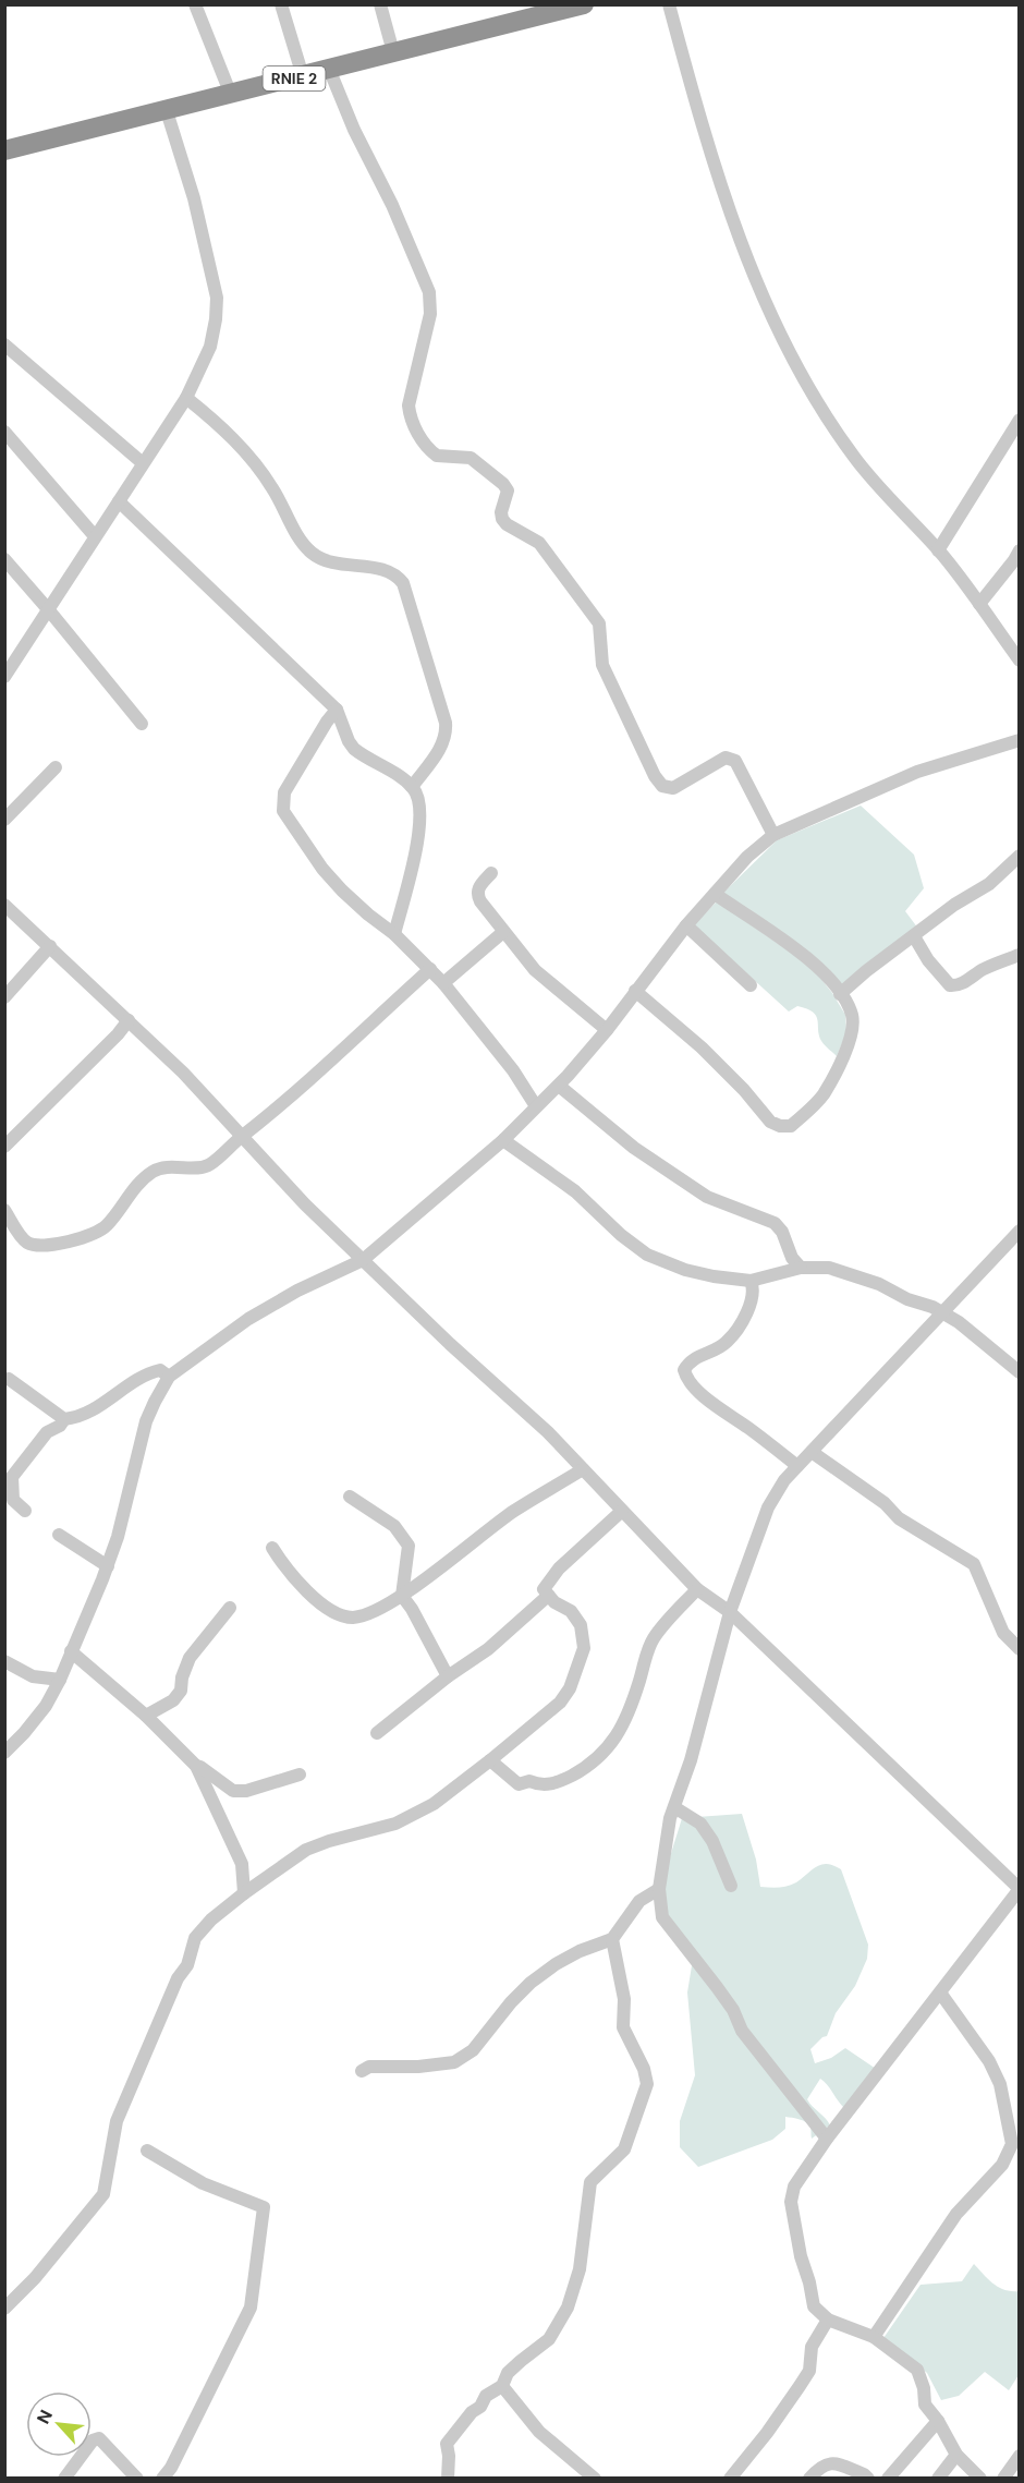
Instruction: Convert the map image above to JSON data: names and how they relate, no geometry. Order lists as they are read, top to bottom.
{
  "streets": {
    "highway": ["RNIE 2"]
  },
  "north": "top left"
}
